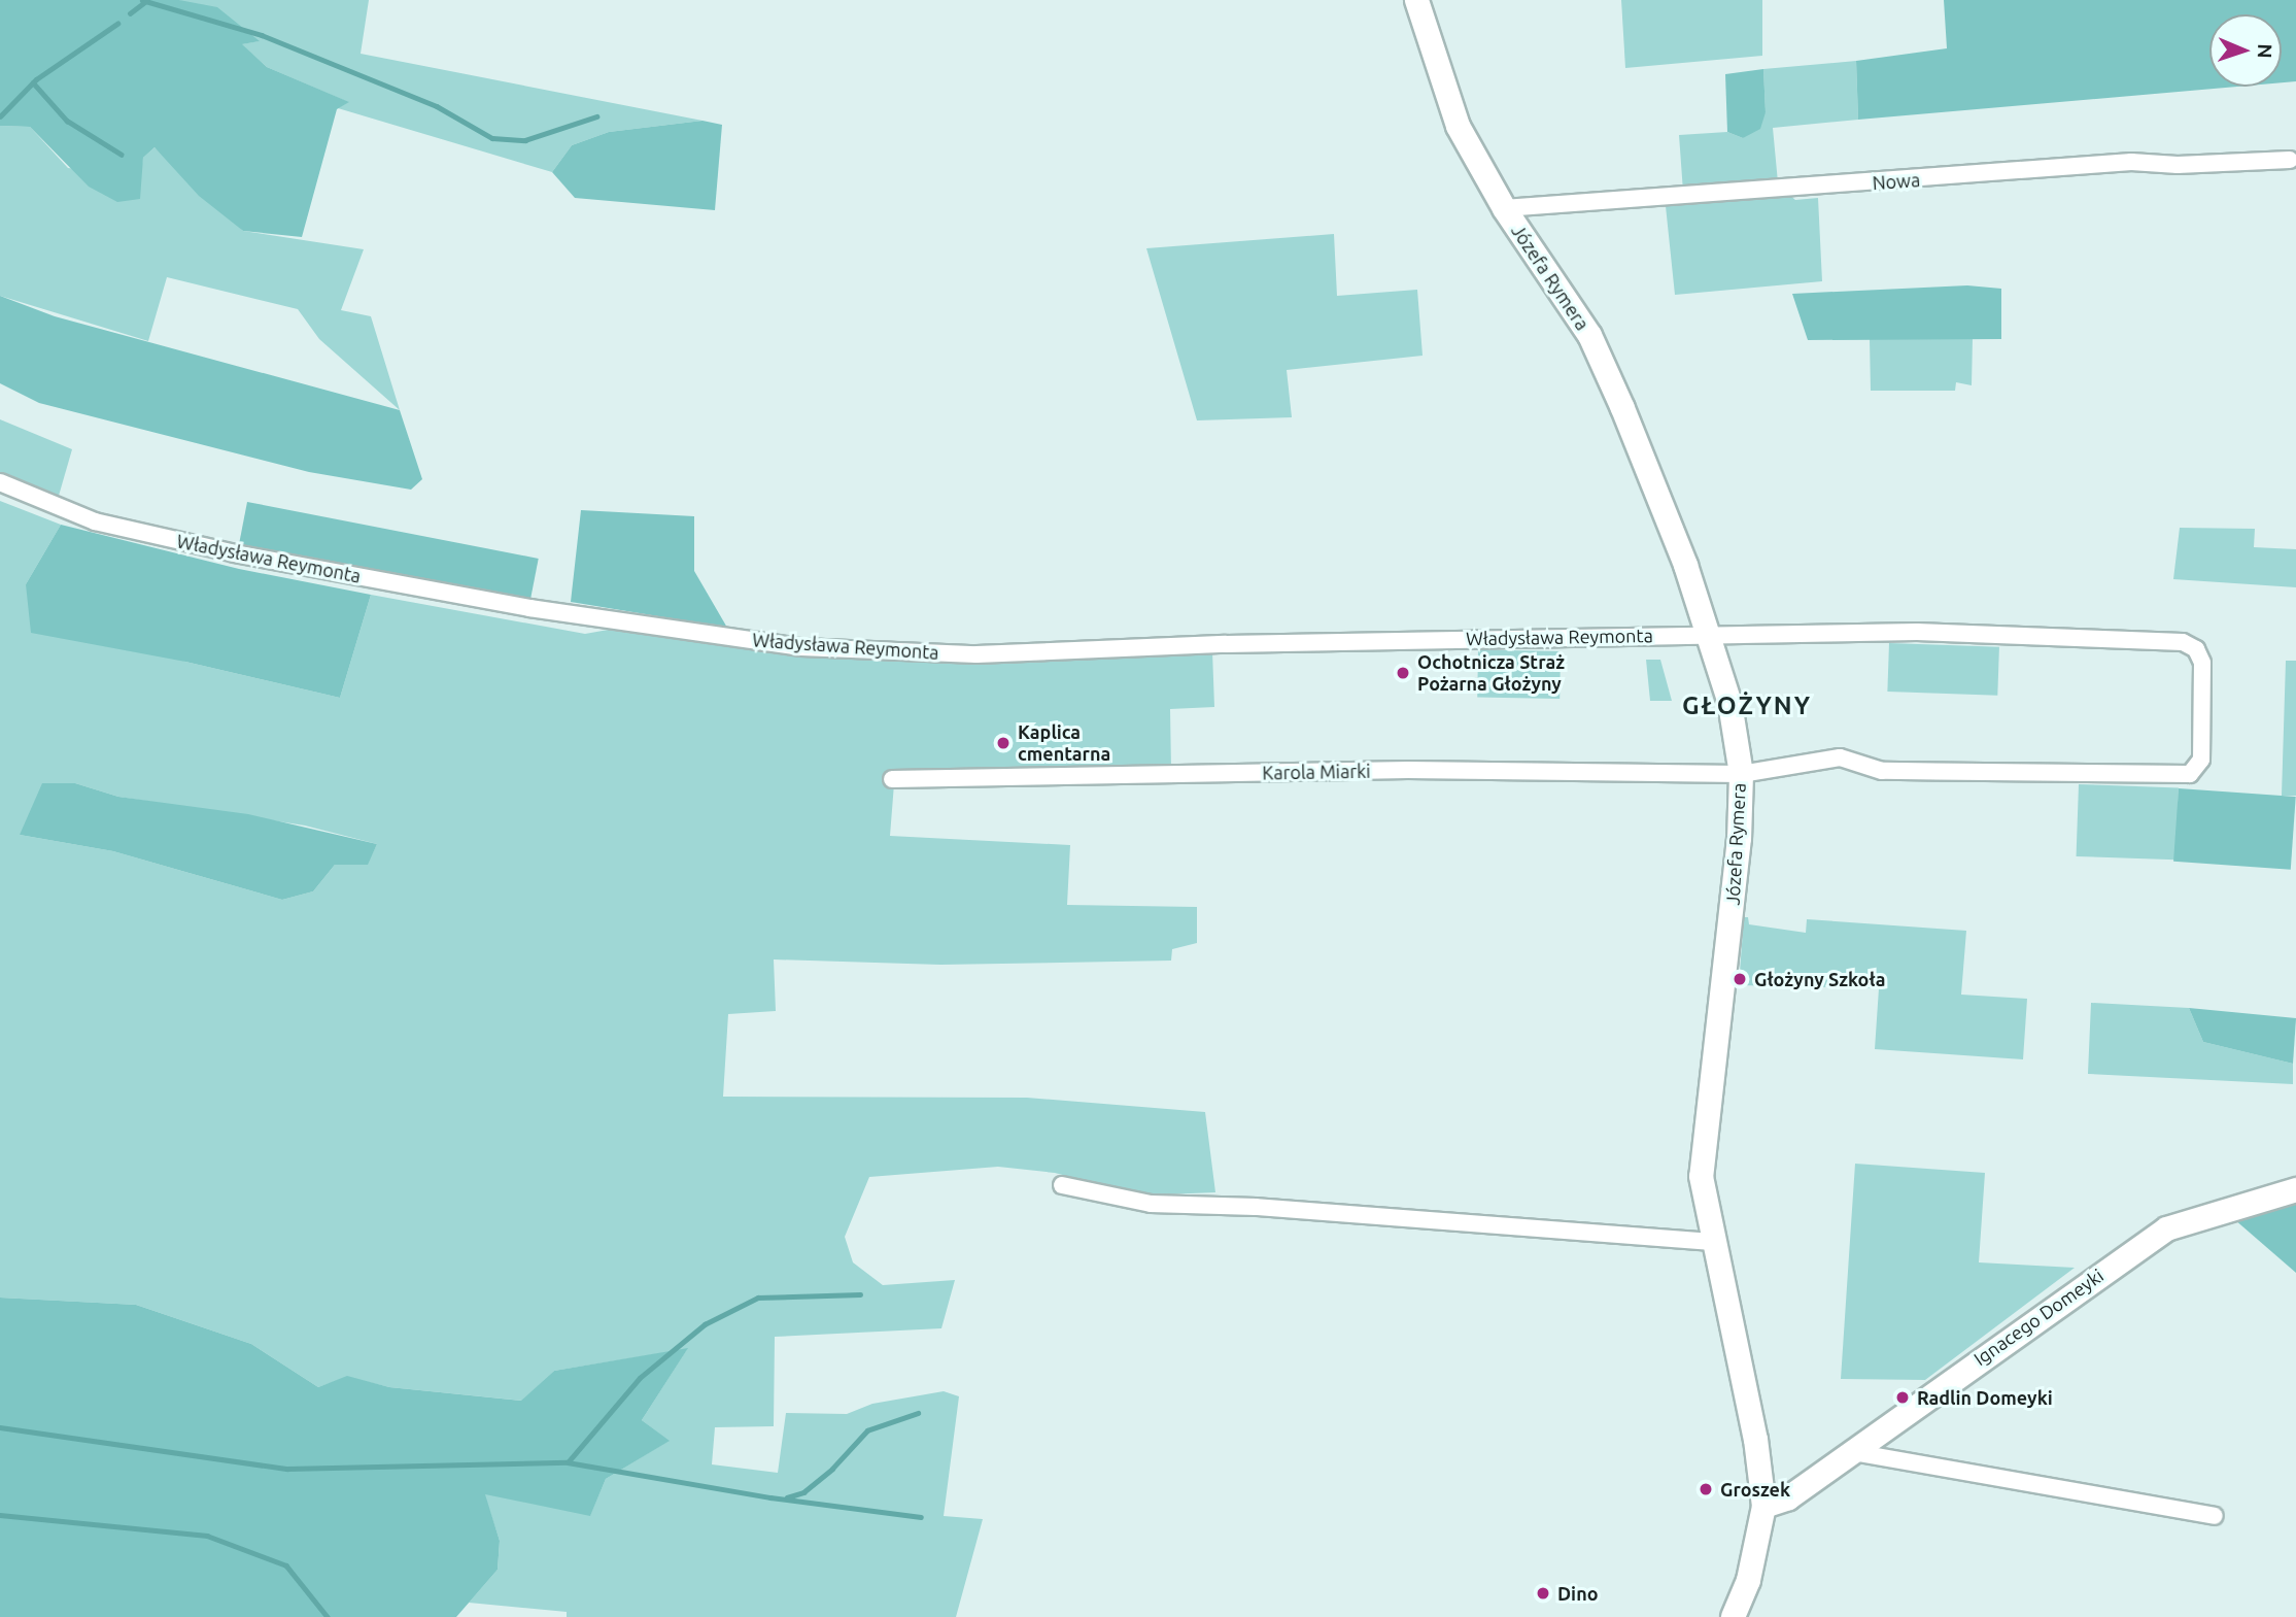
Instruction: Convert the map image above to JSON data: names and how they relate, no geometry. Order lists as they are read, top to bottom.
{
  "streets": {
    "street": [
      "Nowa",
      "Józefa Rymera",
      "Władysława Reymonta",
      "Karola Miarki",
      "Ignacego Domeyki"
    ]
  },
  "crossings": [
    ["Nowa", "Józefa Rymera"],
    ["Józefa Rymera", "Władysława Reymonta"],
    ["Józefa Rymera", "Karola Miarki"],
    ["Józefa Rymera", "Ignacego Domeyki"],
    ["Władysława Reymonta", "Karola Miarki"]
  ],
  "districts": ["GŁOŻYNY"],
  "places": [
    "Ochotnicza Straż Pożarna Głożyny",
    "Kaplica cmentarna",
    "Głożyny Szkoła",
    "Radlin Domeyki",
    "Groszek",
    "Dino"
  ],
  "north": "right"
}
